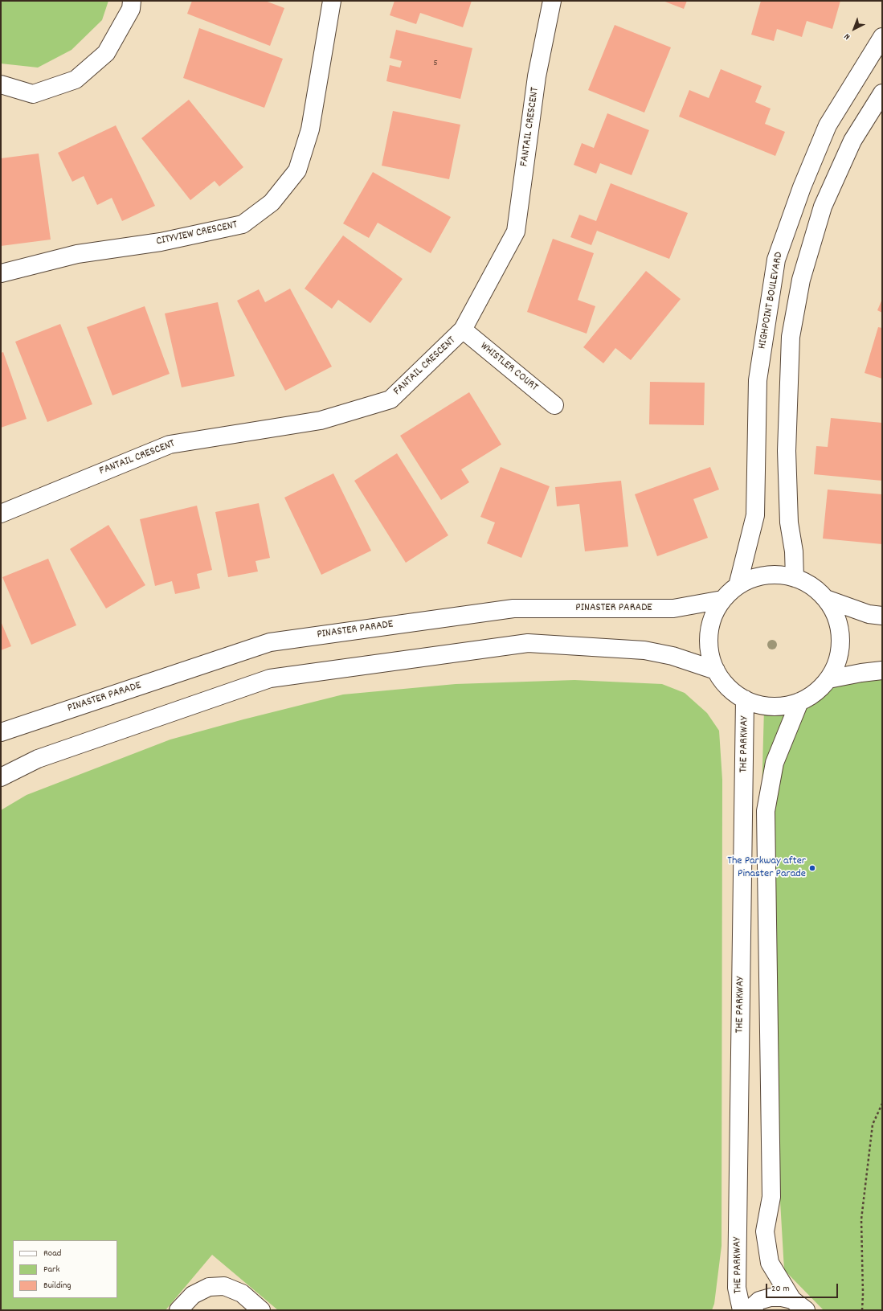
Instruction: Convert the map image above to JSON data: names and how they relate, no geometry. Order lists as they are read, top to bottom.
{
  "streets": {
    "street": [
      "FANTAIL CRESCENT",
      "CITYVIEW CRESCENT",
      "HIGHPOINT BOULEVARD",
      "WHISTLER COURT",
      "PINASTER PARADE",
      "THE PARKWAY"
    ]
  },
  "crossings": [
    ["FANTAIL CRESCENT", "WHISTLER COURT"]
  ],
  "places": ["The Parkway after Pinaster Parade"],
  "house_numbers": ["5"],
  "legend": ["Road", "Park", "Building"],
  "scale_bar": "20 m",
  "north": "bottom left"
}
